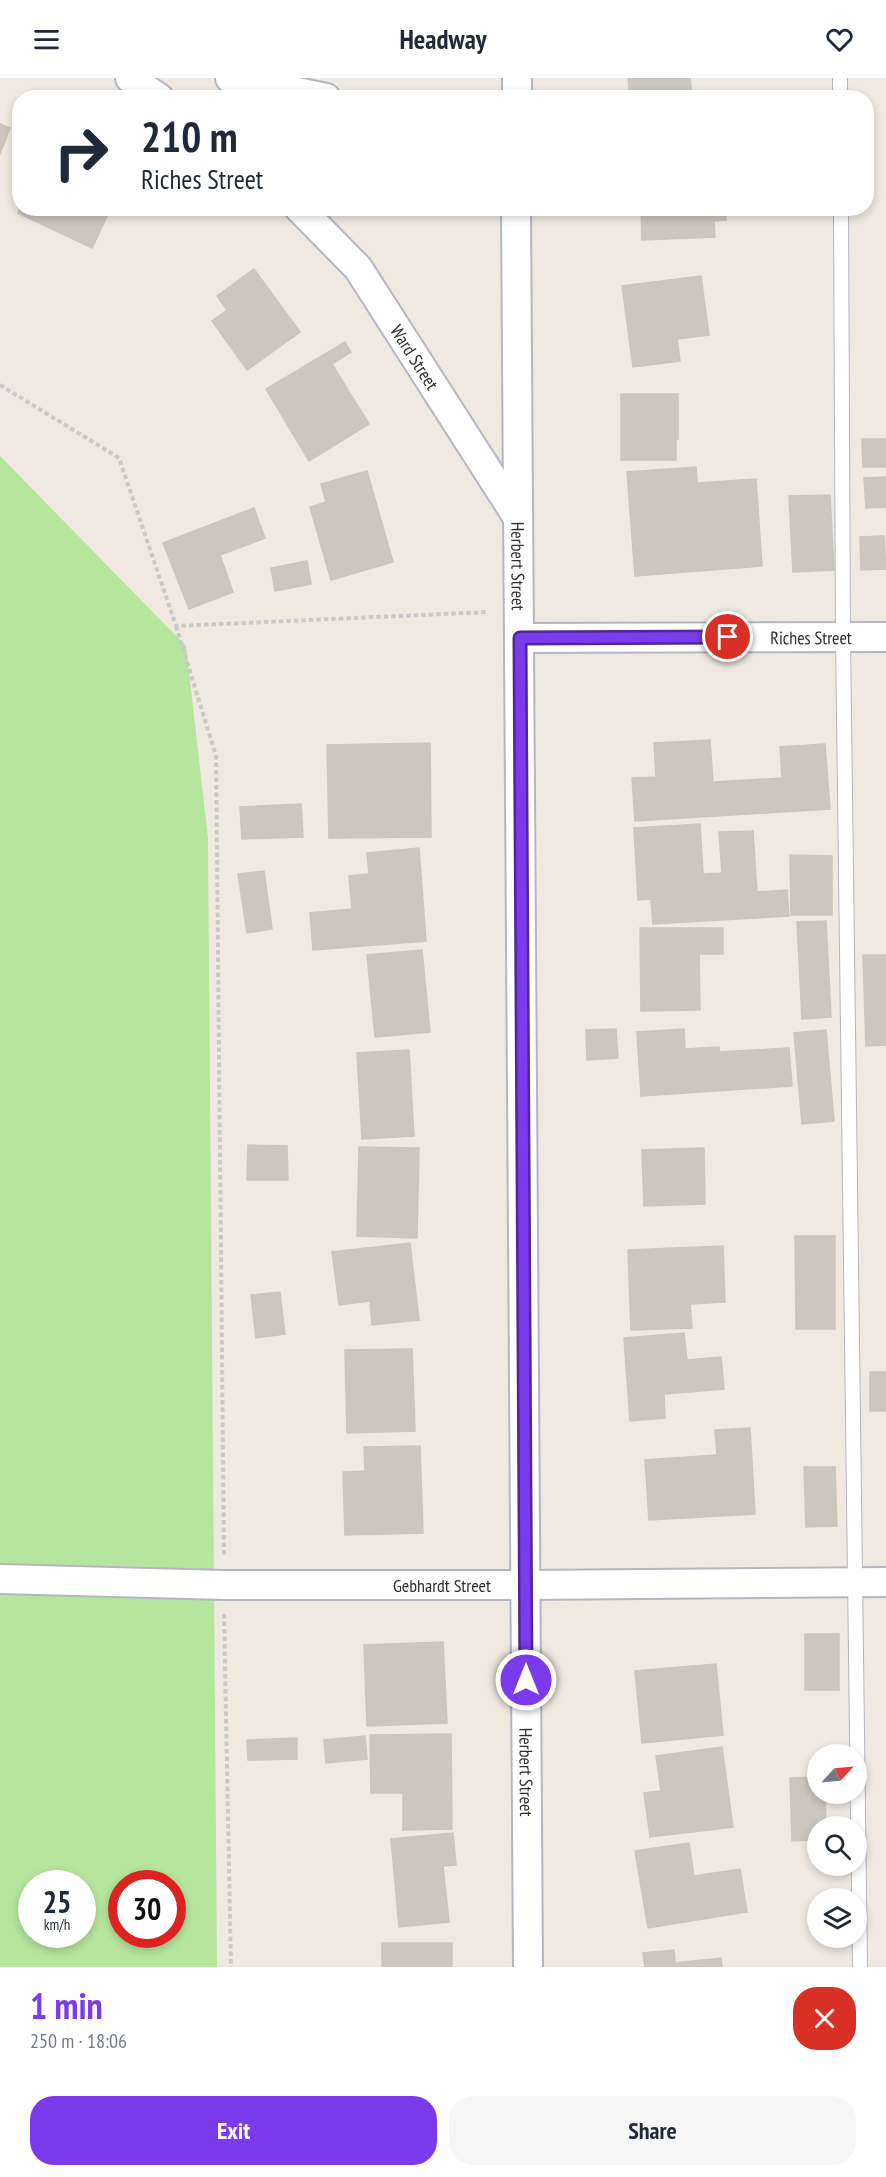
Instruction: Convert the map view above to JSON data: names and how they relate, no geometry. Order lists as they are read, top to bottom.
{
  "streets": {
    "street": [
      "Ward Street",
      "Herbert Street",
      "Riches Street",
      "Gebhardt Street"
    ]
  },
  "crossings": [
    ["Ward Street", "Herbert Street"],
    ["Herbert Street", "Riches Street"],
    ["Herbert Street", "Gebhardt Street"]
  ],
  "north": "top right",
  "page": {
    "header": "Headway",
    "turn": ["210 m", "Riches Street"],
    "speed": "25 km/h",
    "limit": "30",
    "heading": ["1 min", "250 m · 18:06"],
    "buttons": ["Exit", "Share"]
  }
}
